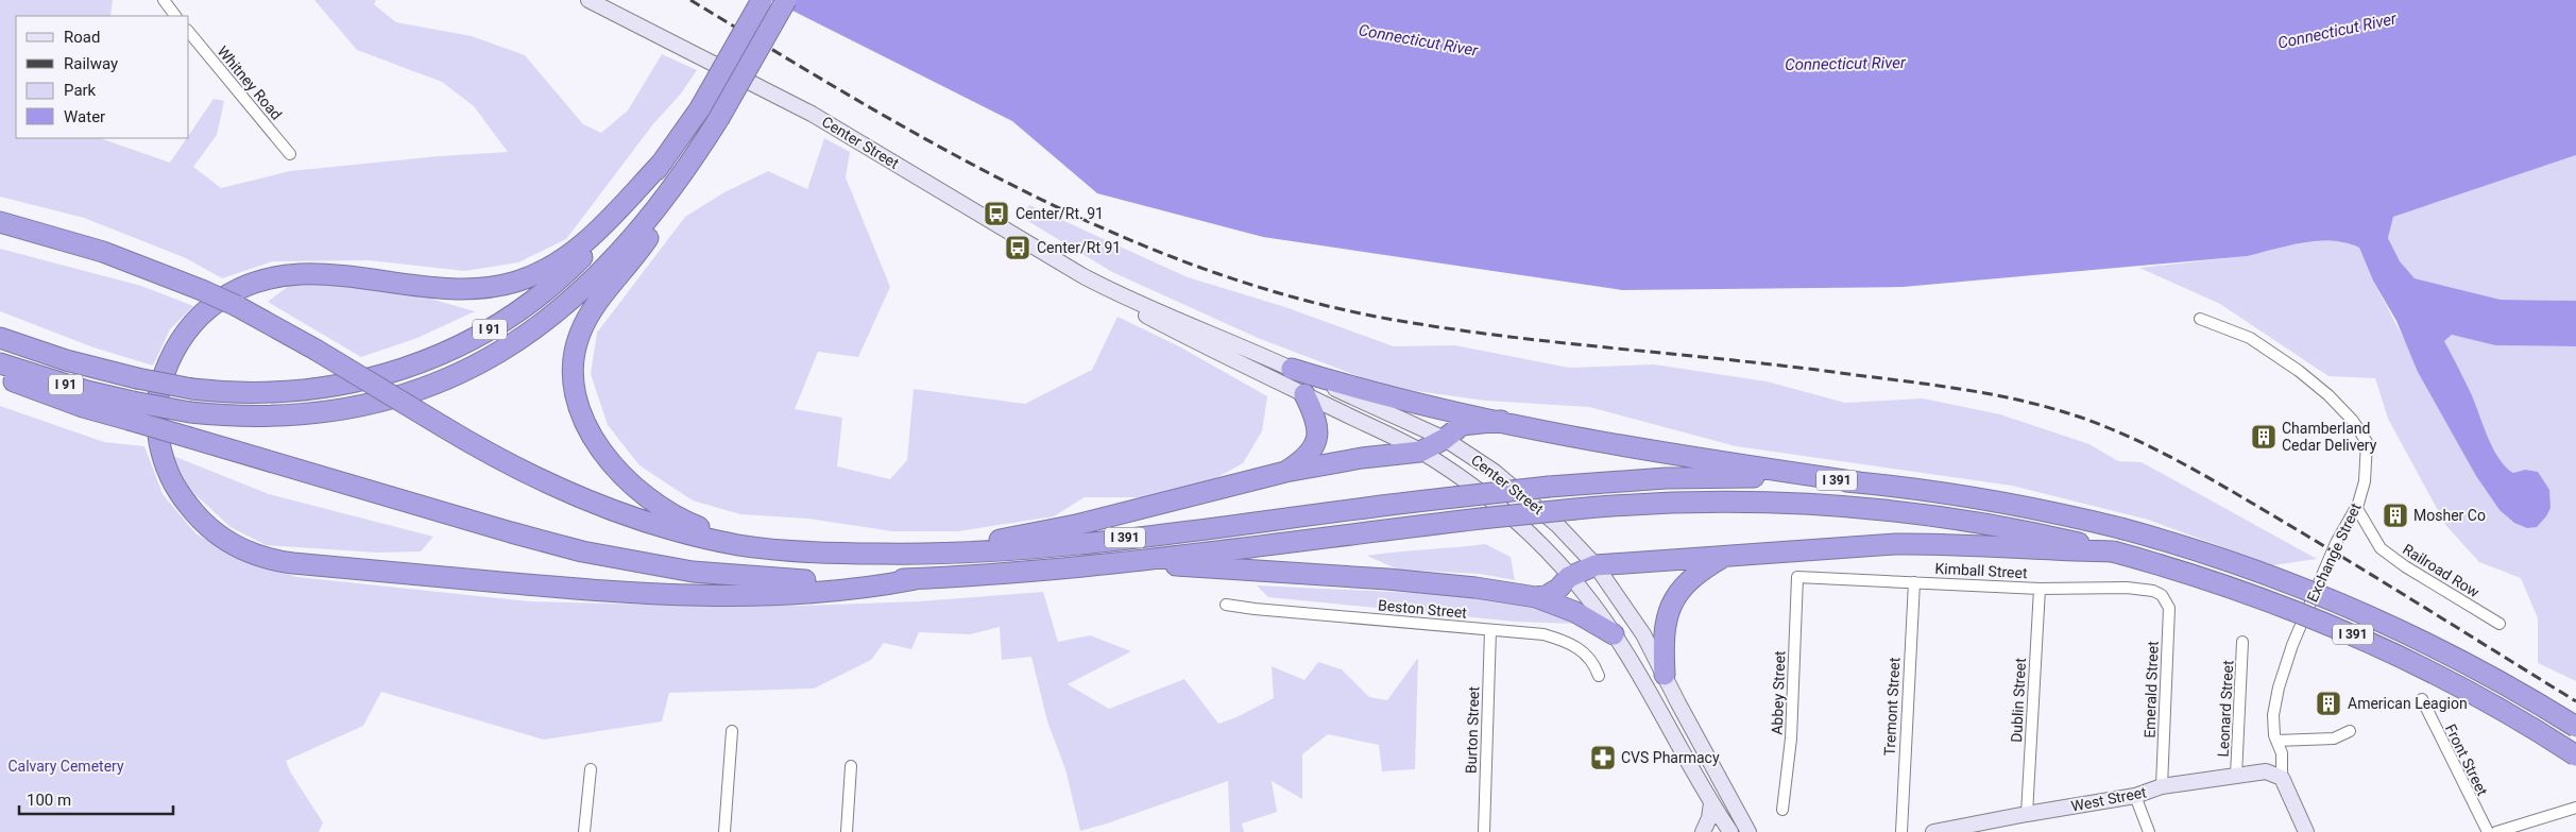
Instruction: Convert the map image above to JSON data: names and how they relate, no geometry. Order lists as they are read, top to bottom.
{
  "streets": {
    "highway": ["I 91", "I 391"],
    "main road": ["Center Street", "Exchange Street", "West Street"],
    "street": [
      "Whitney Road",
      "Kimball Street",
      "Railroad Row",
      "Beston Street",
      "Emerald Street",
      "Abbey Street",
      "Dublin Street",
      "Tremont Street",
      "Leonard Street",
      "Burton Street",
      "Front Street"
    ]
  },
  "crossings": [
    ["Exchange Street", "Railroad Row"],
    ["Exchange Street", "West Street"],
    ["Kimball Street", "Emerald Street"],
    ["Kimball Street", "Abbey Street"],
    ["Kimball Street", "Dublin Street"],
    ["Kimball Street", "Tremont Street"],
    ["Beston Street", "Burton Street"],
    ["Emerald Street", "West Street"],
    ["Dublin Street", "West Street"],
    ["Leonard Street", "West Street"]
  ],
  "water": ["Connecticut River"],
  "parks": ["Calvary Cemetery"],
  "places": {
    "bus stop": ["Center/Rt. 91", "Center/Rt 91"],
    "building": ["Chamberland Cedar Delivery", "Mosher Co", "American Leagion"],
    "pharmacy": ["CVS Pharmacy"]
  },
  "legend": [
    "Road",
    "Railway",
    "Park",
    "Water"
  ],
  "scale_bar": "100 m"
}
